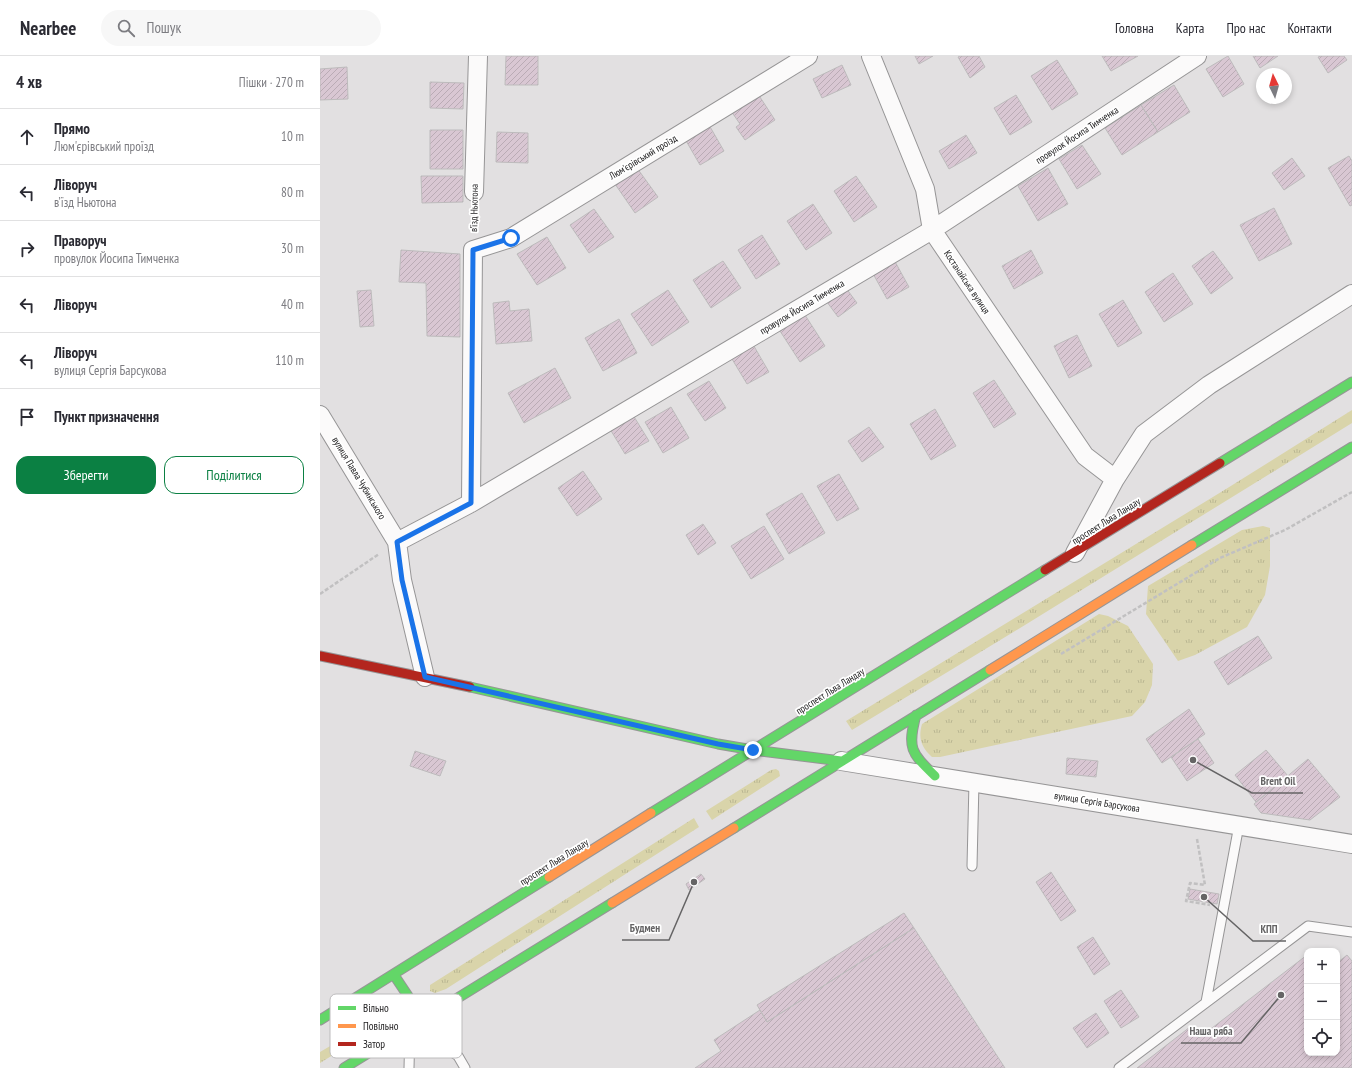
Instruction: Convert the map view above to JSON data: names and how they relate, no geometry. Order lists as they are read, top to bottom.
{
  "streets": {
    "main road": ["проспект Льва Ландау"],
    "street": [
      "провулок Йосипа Тимченка",
      "Люм'єрівський проїзд",
      "в’їзд Ньютона",
      "Костанайська вулиця",
      "вулиця Павла Чубинського",
      "вулиця Сергія Барсукова"
    ]
  },
  "crossings": [
    ["провулок Йосипа Тимченка", "Костанайська вулиця"],
    ["провулок Йосипа Тимченка", "вулиця Павла Чубинського"],
    ["Люм'єрівський проїзд", "в’їзд Ньютона"]
  ],
  "places": [
    "Brent Oil",
    "Будмен",
    "КПП",
    "Наша ряба"
  ],
  "legend": ["Вільно", "Повільно", "Затор"],
  "north": "top",
  "page": {
    "header": "Nearbee",
    "search": "Пошук",
    "nav": [
      "Головна",
      "Карта",
      "Про нас",
      "Контакти"
    ],
    "heading": ["4 хв", "Пішки · 270 m"],
    "list": [
      ["Прямо", "Люм'єрівський проїзд", "10 m"],
      ["Ліворуч", "в’їзд Ньютона", "80 m"],
      ["Праворуч", "провулок Йосипа Тимченка", "30 m"],
      ["Ліворуч", "40 m"],
      ["Ліворуч", "вулиця Сергія Барсукова", "110 m"],
      "Пункт призначення"
    ],
    "buttons": ["Зберегти", "Поділитися"],
    "map_buttons": ["+", "−"]
  }
}
